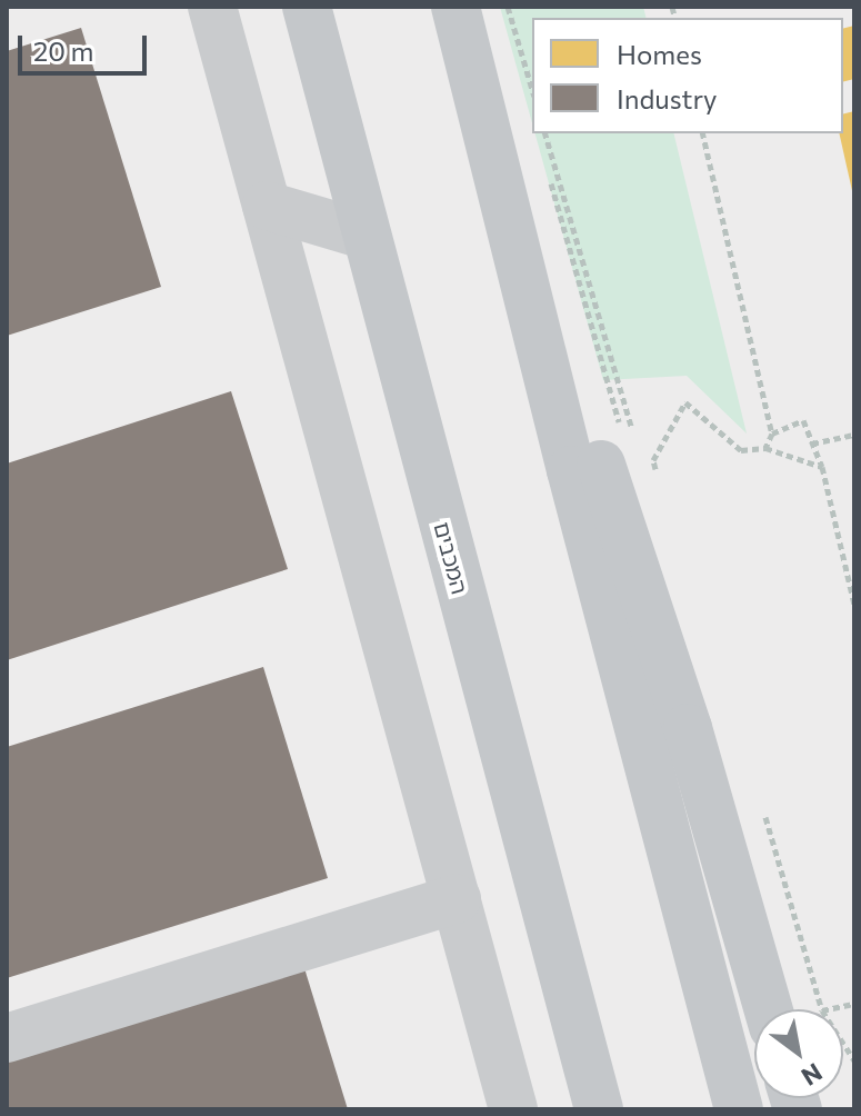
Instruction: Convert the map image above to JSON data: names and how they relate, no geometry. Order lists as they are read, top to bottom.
{
  "streets": {
    "main road": ["המכבים"]
  },
  "legend": ["Homes", "Industry"],
  "scale_bar": "20 m",
  "north": "bottom right"
}
